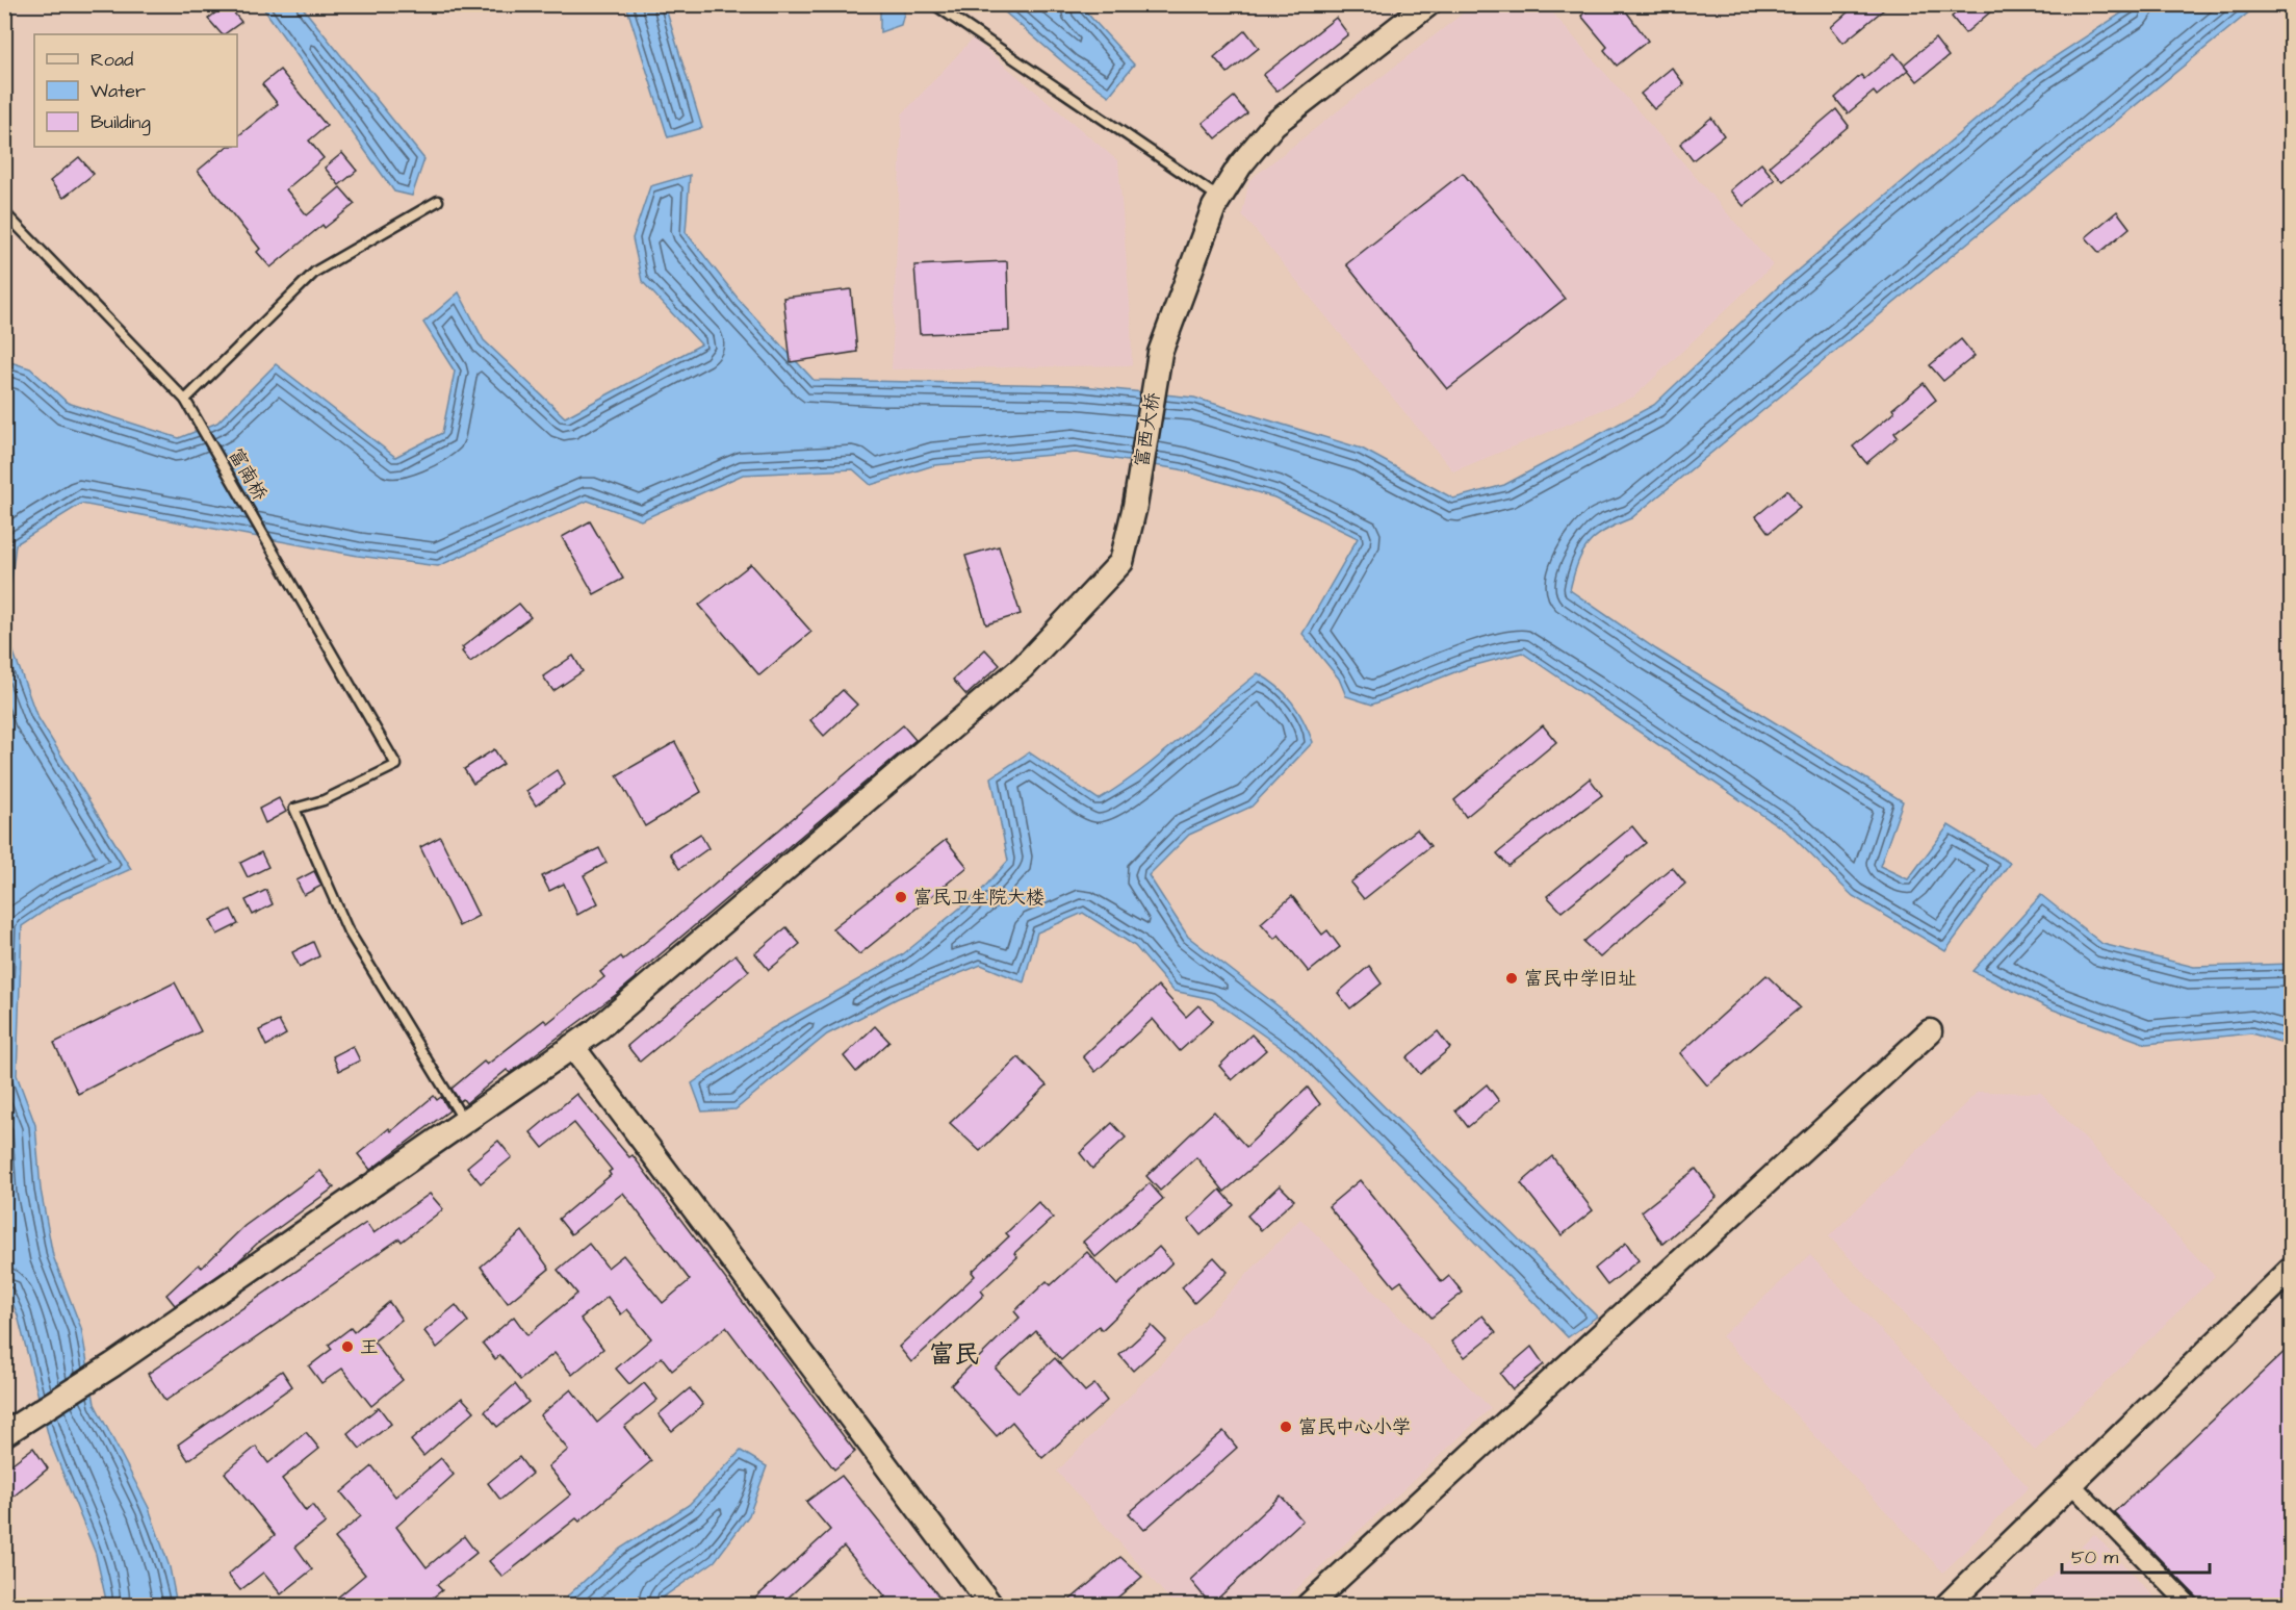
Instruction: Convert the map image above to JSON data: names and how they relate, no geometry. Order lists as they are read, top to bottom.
{
  "streets": {
    "main road": ["富西大桥"],
    "lane": ["富南桥"]
  },
  "crossings": [
    ["富西大桥", "富南桥"]
  ],
  "districts": ["富民"],
  "places": [
    "富民卫生院大楼",
    "富民中学旧址",
    "王",
    "富民中心小学"
  ],
  "legend": ["Road", "Water", "Building"],
  "scale_bar": "50 m"
}
